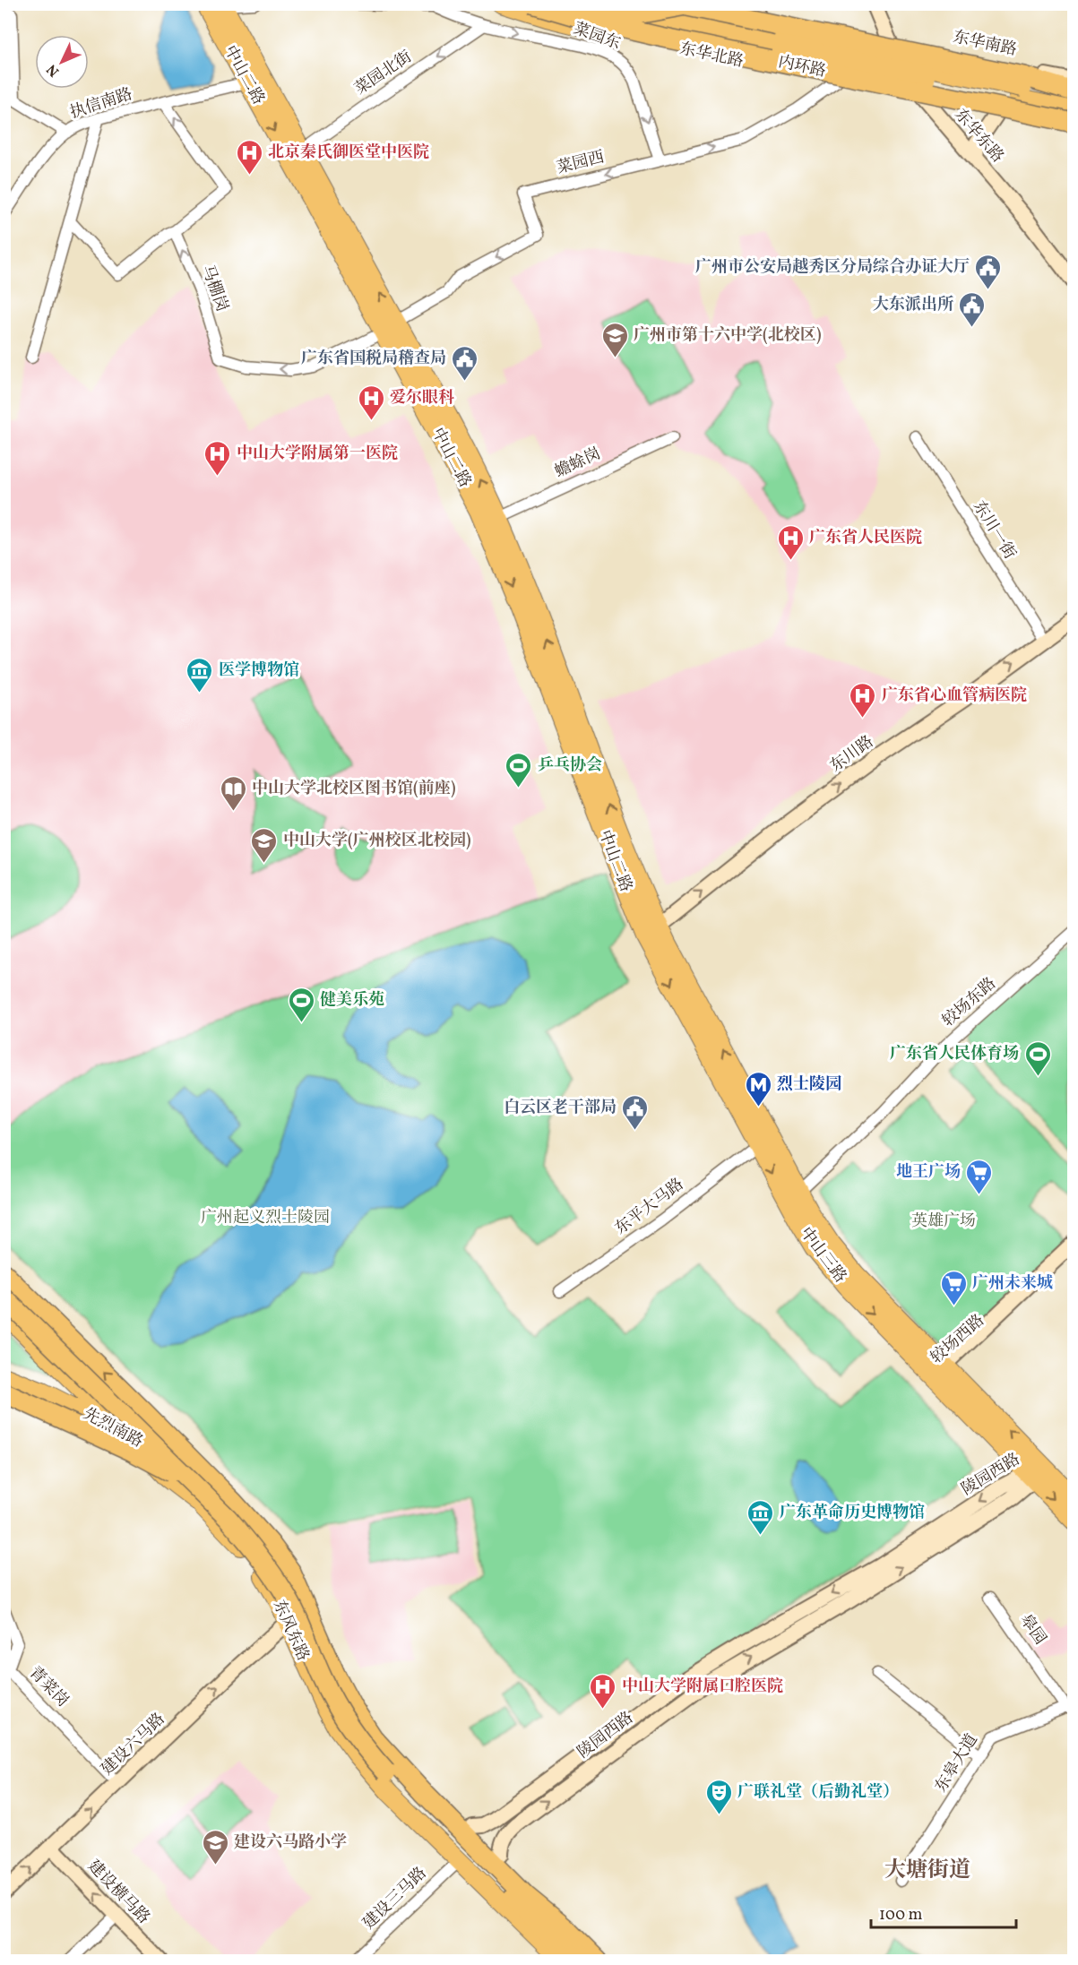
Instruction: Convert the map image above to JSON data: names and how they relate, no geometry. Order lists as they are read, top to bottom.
{
  "streets": {
    "highway": ["内环路", "东风东路"],
    "main road": [
      "东华北路",
      "中山二路",
      "中山三路",
      "先烈南路"
    ],
    "street": [
      "菜园东",
      "东华南路",
      "菜园北街",
      "执信南路",
      "东华东路",
      "菜园西",
      "马棚岗",
      "蟾蜍岗",
      "东川一街",
      "东川路",
      "较场东路",
      "东平大马路",
      "较场西路",
      "陵园西路",
      "皋园",
      "青菜岗",
      "建设六马路",
      "东皋大道",
      "建设横马路",
      "建设三马路"
    ]
  },
  "crossings": [
    ["菜园东", "菜园北街"],
    ["菜园东", "菜园西"],
    ["东华南路", "东华东路"],
    ["东华北路", "东华东路"],
    ["东华北路", "菜园西"],
    ["菜园北街", "中山二路"],
    ["中山二路", "执信南路"],
    ["中山二路", "菜园西"],
    ["中山二路", "马棚岗"],
    ["中山二路", "蟾蜍岗"],
    ["中山二路", "东川路"],
    ["中山二路", "中山三路"],
    ["菜园西", "马棚岗"],
    ["东川一街", "东川路"],
    ["东川路", "中山三路"],
    ["较场东路", "中山三路"],
    ["东平大马路", "中山三路"],
    ["中山三路", "较场西路"],
    ["中山三路", "陵园西路"],
    ["先烈南路", "东风东路"],
    ["陵园西路", "东风东路"],
    ["皋园", "东皋大道"],
    ["东风东路", "建设六马路"],
    ["东风东路", "建设三马路"],
    ["建设六马路", "建设横马路"]
  ],
  "one_way": [
    "菜园东",
    "菜园北街",
    "东川路",
    "建设六马路",
    "建设横马路"
  ],
  "districts": ["大塘街道"],
  "parks": ["广州起义烈士陵园", "英雄广场"],
  "places": {
    "hospital": [
      "北京秦氏御医堂中医院",
      "爱尔眼科",
      "中山大学附属第一医院",
      "广东省人民医院",
      "广东省心血管病医院",
      "中山大学附属口腔医院"
    ],
    "public building": [
      "广州市公安局越秀区分局综合办证大厅",
      "大东派出所",
      "广东省国税局稽查局",
      "白云区老干部局"
    ],
    "school or university": ["广州市第十六中学(北校区)", "中山大学(广州校区北校园)", "建设六马路小学"],
    "museum": ["医学博物馆", "广东革命历史博物馆"],
    "sports": ["乒乓协会", "健美乐苑", "广东省人民体育场"],
    "library": ["中山大学北校区图书馆(前座)"],
    "metro station": ["烈士陵园"],
    "supermarket": ["地王广场", "广州未来城"],
    "theatre": ["广联礼堂（后勤礼堂）"]
  },
  "scale_bar": "100 m",
  "north": "bottom left"
}
